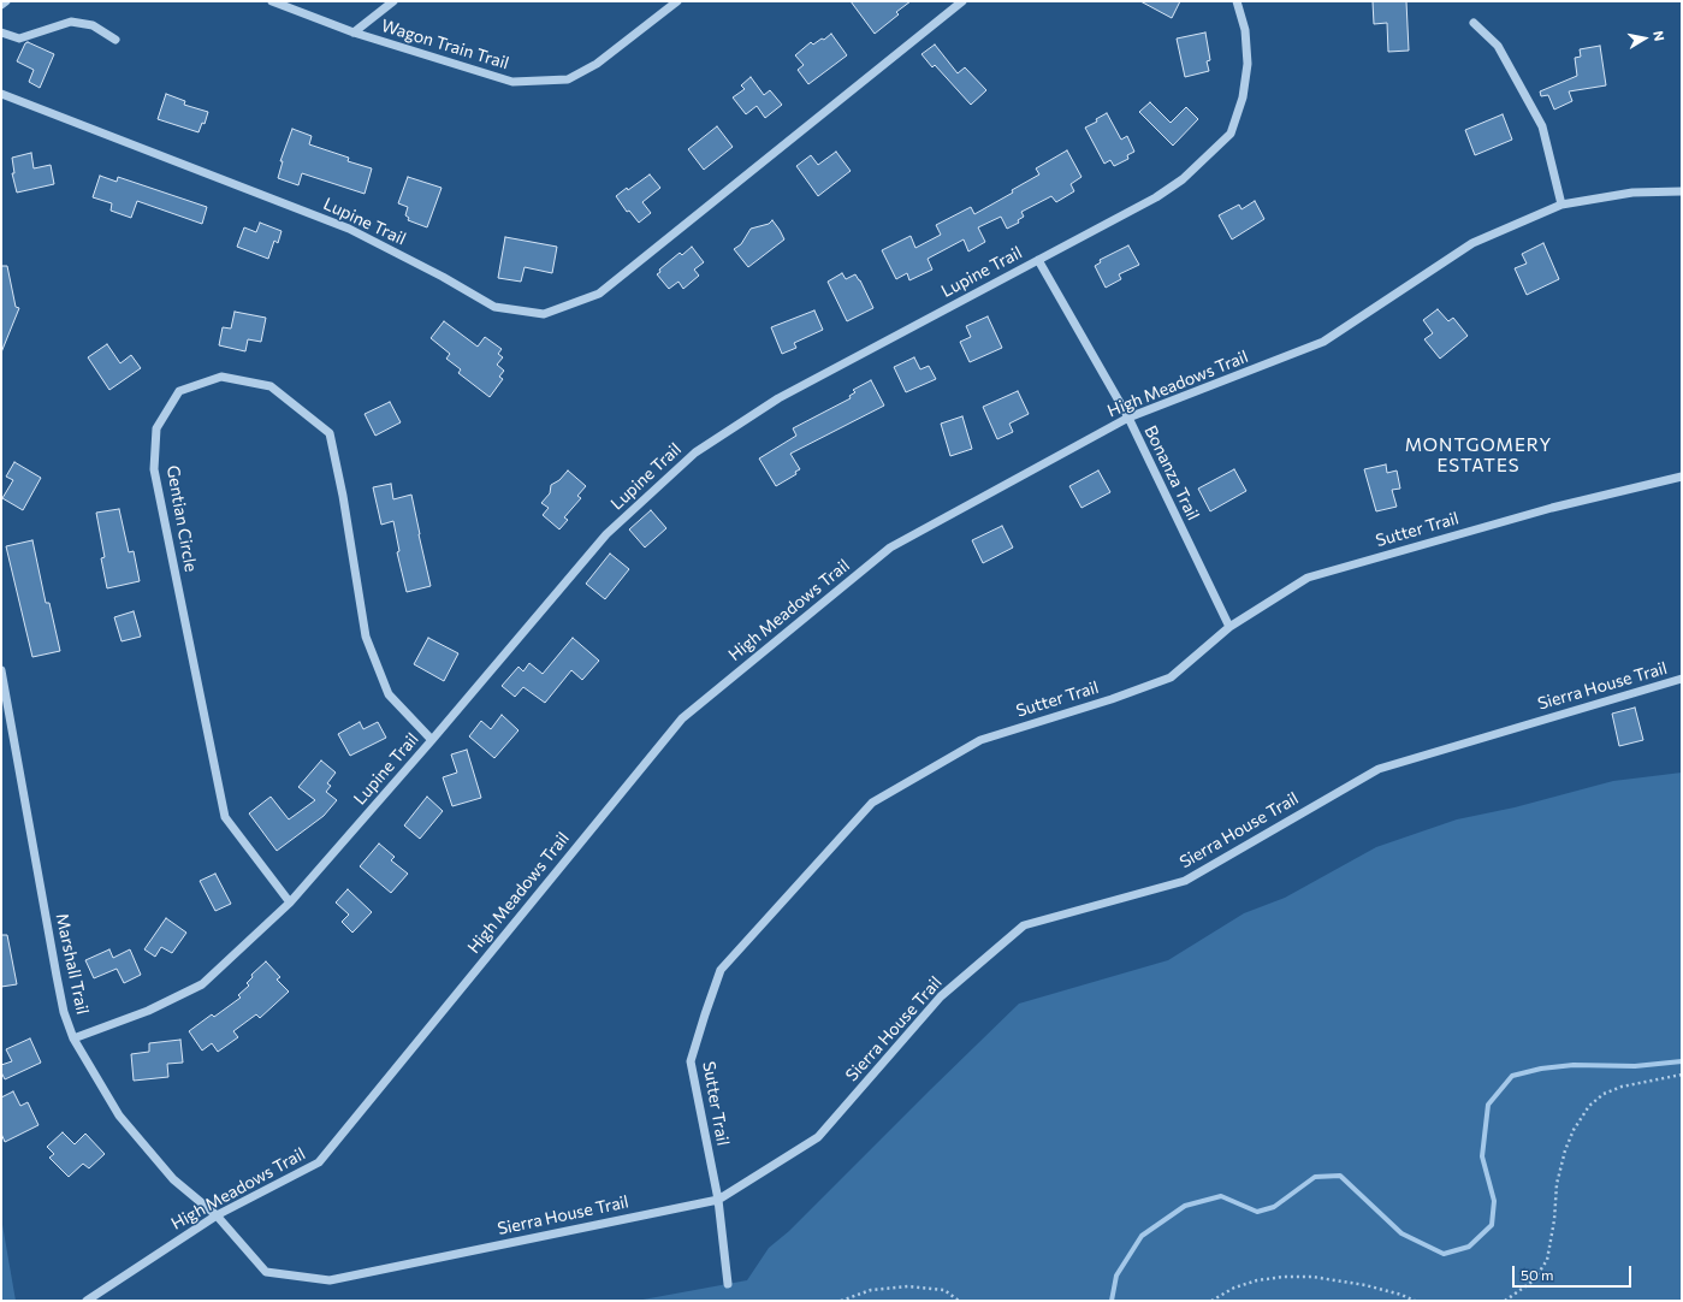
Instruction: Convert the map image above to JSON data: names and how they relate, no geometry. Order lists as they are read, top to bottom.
{
  "streets": {
    "street": [
      "Wagon Train Trail",
      "Lupine Trail",
      "High Meadows Trail",
      "Bonanza Trail",
      "Gentian Circle",
      "Sutter Trail",
      "Sierra House Trail",
      "Marshall Trail"
    ]
  },
  "crossings": [
    ["Lupine Trail", "Bonanza Trail"],
    ["Lupine Trail", "Gentian Circle"],
    ["Lupine Trail", "Marshall Trail"],
    ["High Meadows Trail", "Bonanza Trail"],
    ["High Meadows Trail", "Sierra House Trail"],
    ["High Meadows Trail", "Marshall Trail"],
    ["Bonanza Trail", "Sutter Trail"],
    ["Sutter Trail", "Sierra House Trail"],
    ["Sierra House Trail", "Marshall Trail"]
  ],
  "districts": ["MONTGOMERY ESTATES"],
  "scale_bar": "50 m",
  "north": "right"
}
